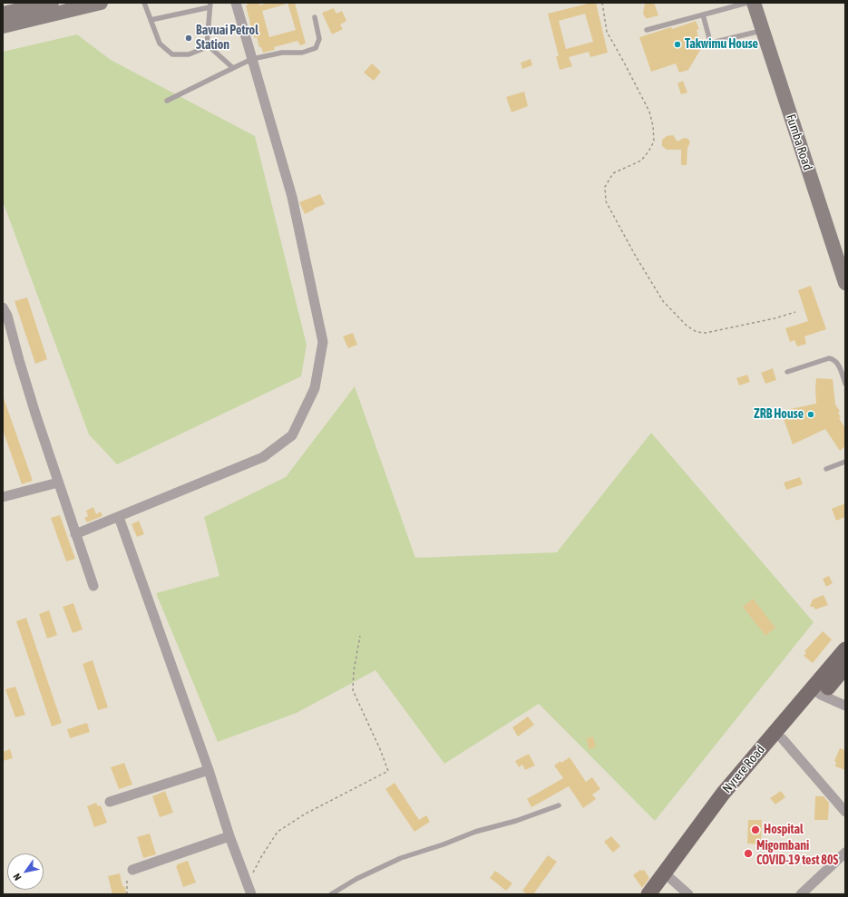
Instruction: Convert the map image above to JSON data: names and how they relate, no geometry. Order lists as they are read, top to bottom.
{
  "streets": {
    "main road": ["Nyrere Road"],
    "street": ["Fumba Road"]
  },
  "places": [
    "Bavuai Petrol Station",
    "Takwimu House",
    "ZRB House",
    "Hospital",
    "Migombani COVID-19 test 80$"
  ],
  "north": "bottom left"
}
